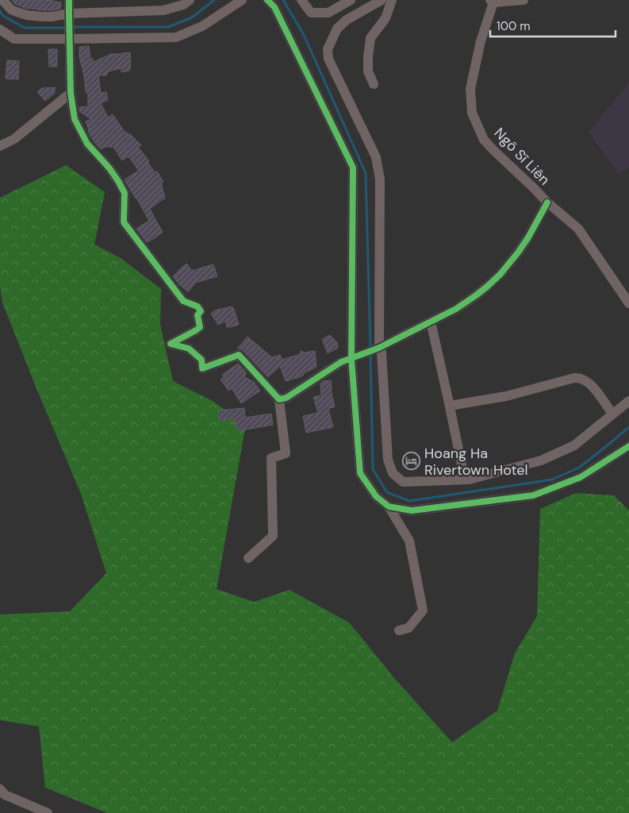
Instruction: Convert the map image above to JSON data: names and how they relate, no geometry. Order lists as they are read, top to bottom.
{
  "streets": {
    "street": ["Ngô Sĩ Liên"]
  },
  "places": {
    "hotel": ["Hoang Ha Rivertown Hotel"]
  },
  "scale_bar": "100 m"
}
